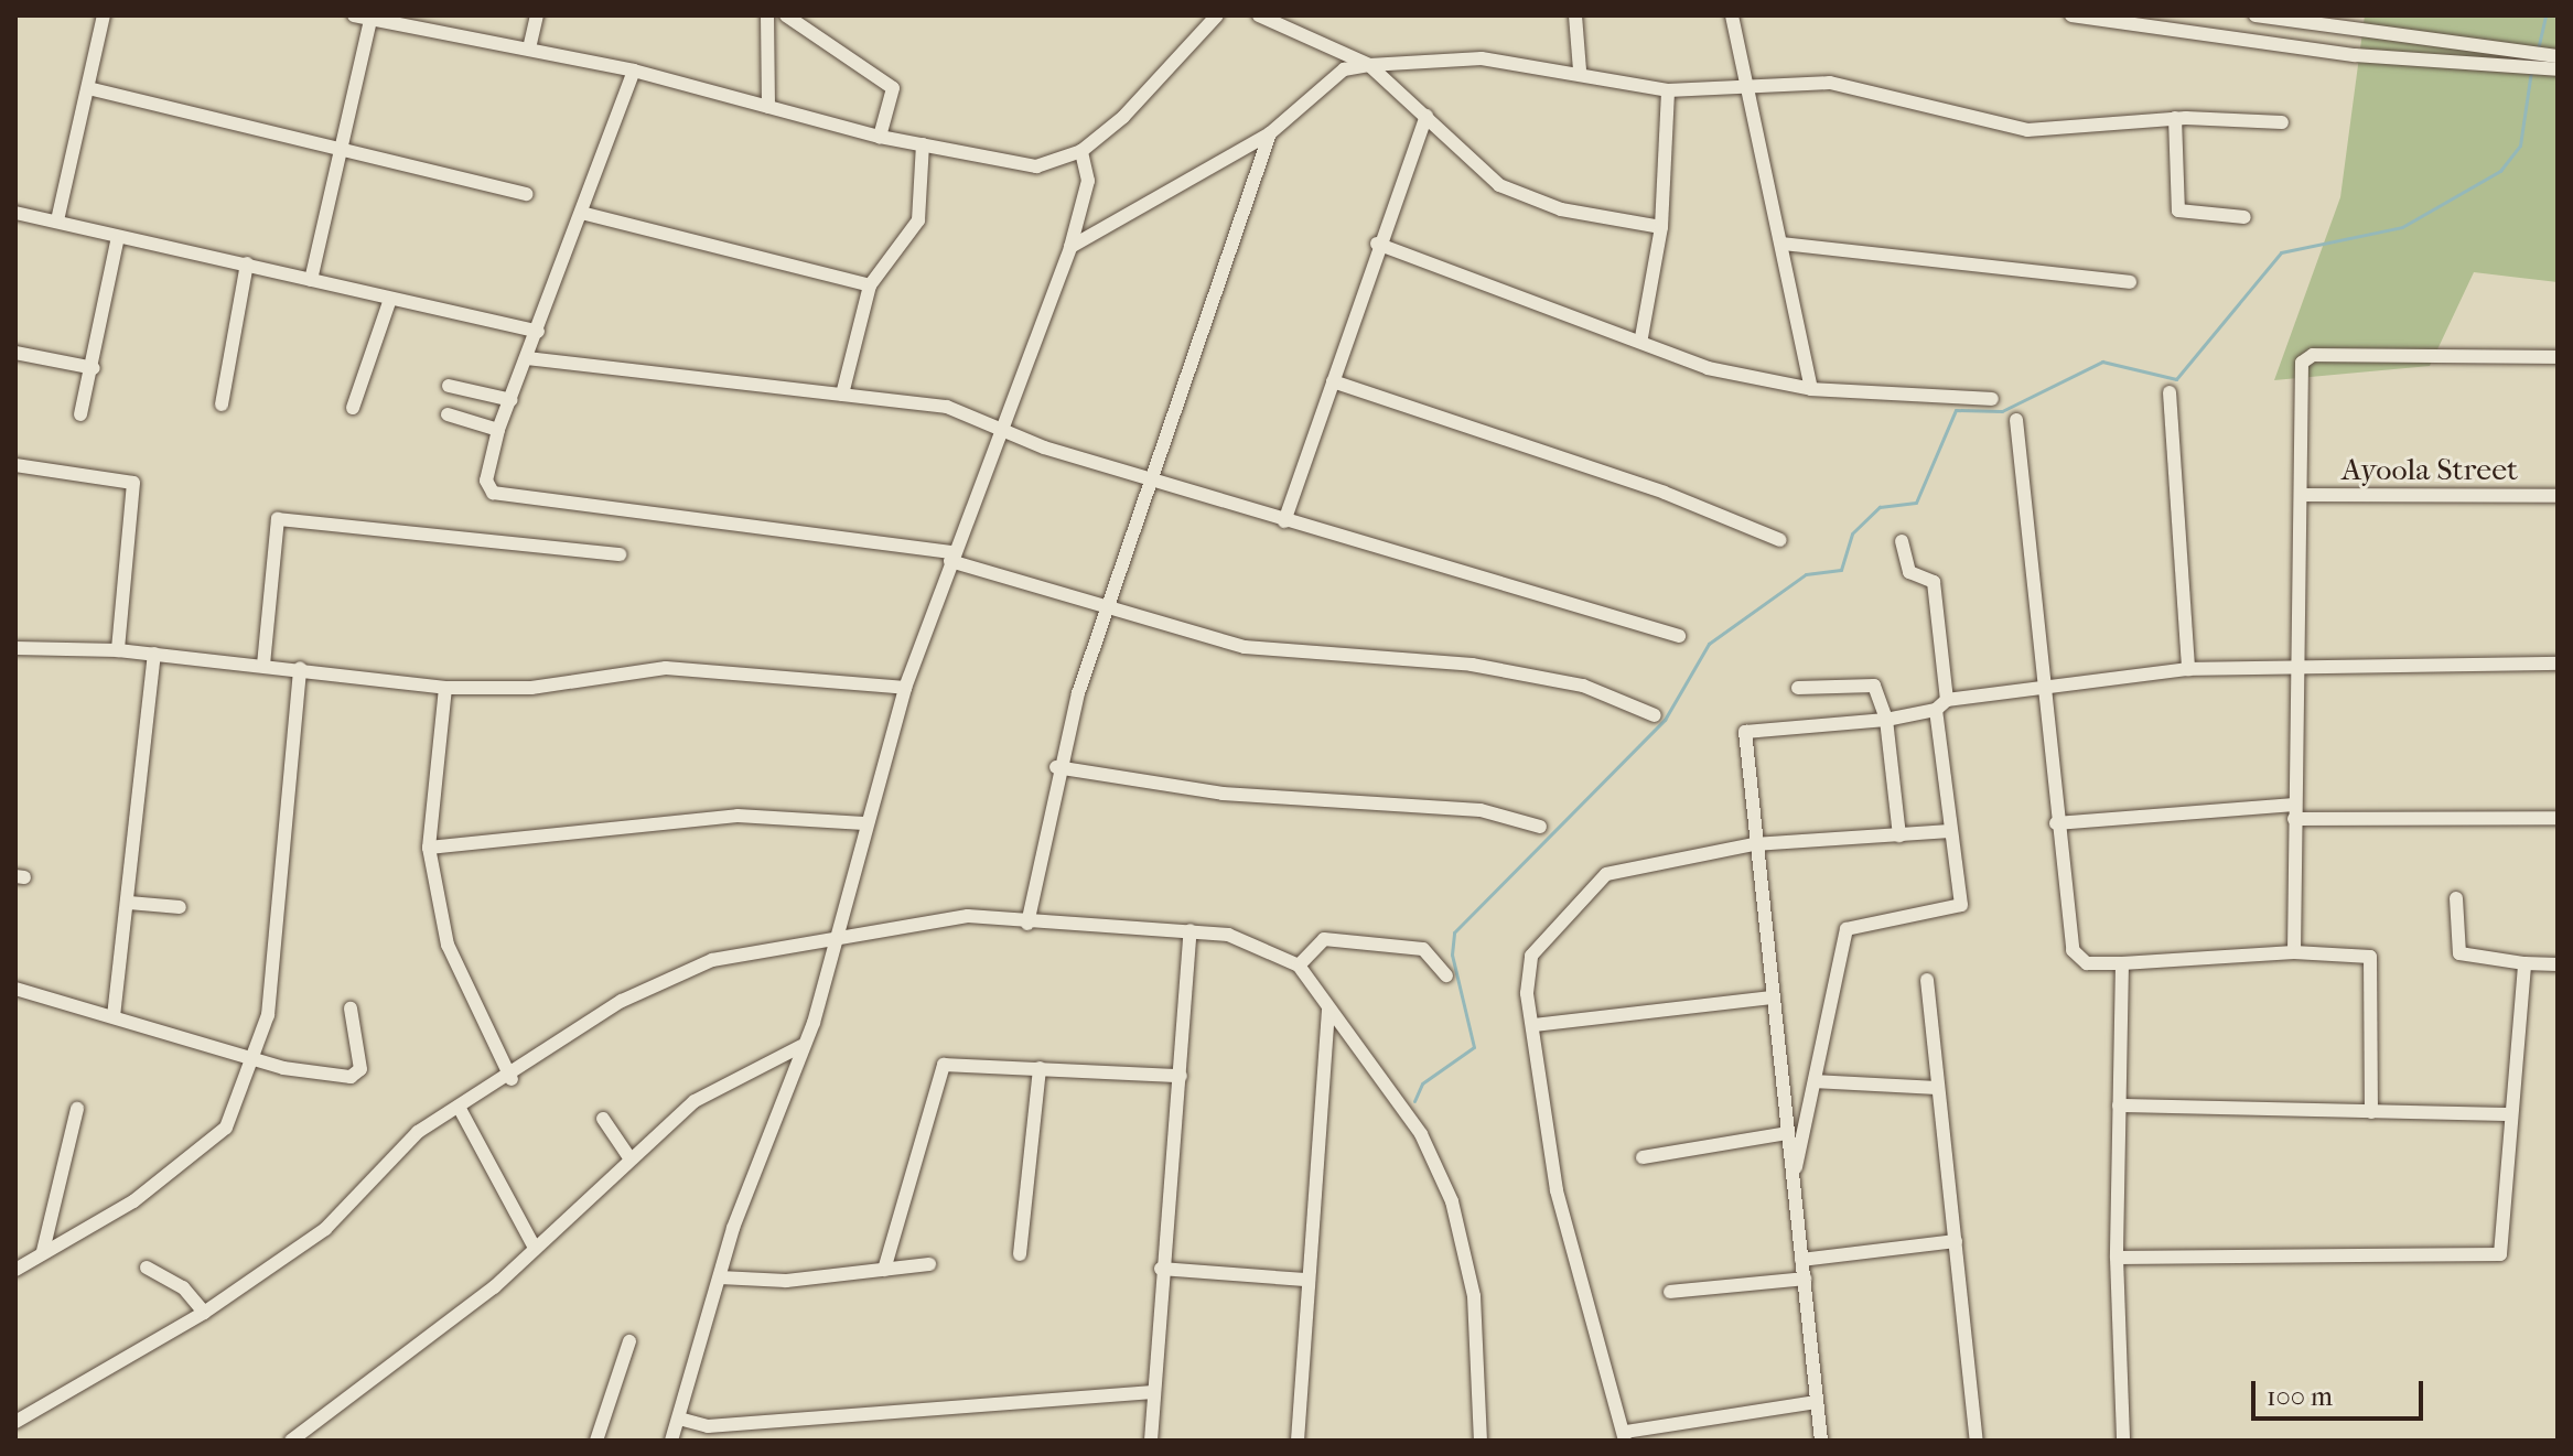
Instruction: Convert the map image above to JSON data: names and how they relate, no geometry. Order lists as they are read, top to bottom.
{
  "streets": {
    "street": ["Ayoola Street"]
  },
  "scale_bar": "100 m"
}
